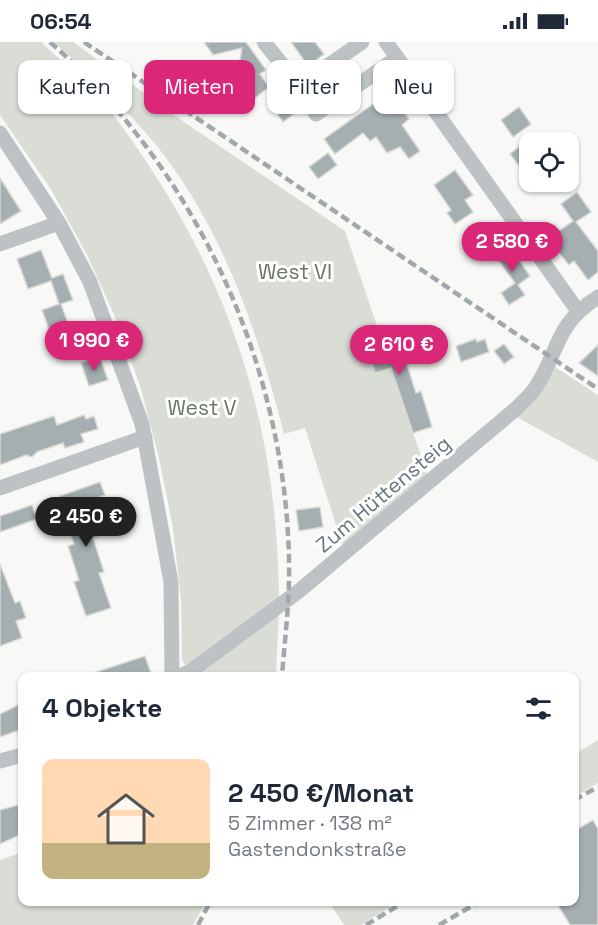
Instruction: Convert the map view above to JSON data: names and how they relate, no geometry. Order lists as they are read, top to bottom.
{
  "streets": {
    "street": ["Zum Hüttensteig"]
  },
  "parks": ["West VI", "West V"],
  "page": {
    "status": "06:54",
    "chip": [
      "Kaufen",
      "Mieten",
      "Filter",
      "Neu"
    ],
    "price": [
      "2 580 €",
      "1 990 €",
      "2 610 €",
      "2 450 €"
    ],
    "heading": "4 Objekte",
    "list": [
      {
        "name": "2 450 €/Monat",
        "note": "5 Zimmer · 138 m² · Gastendonkstraße"
      }
    ]
  }
}
